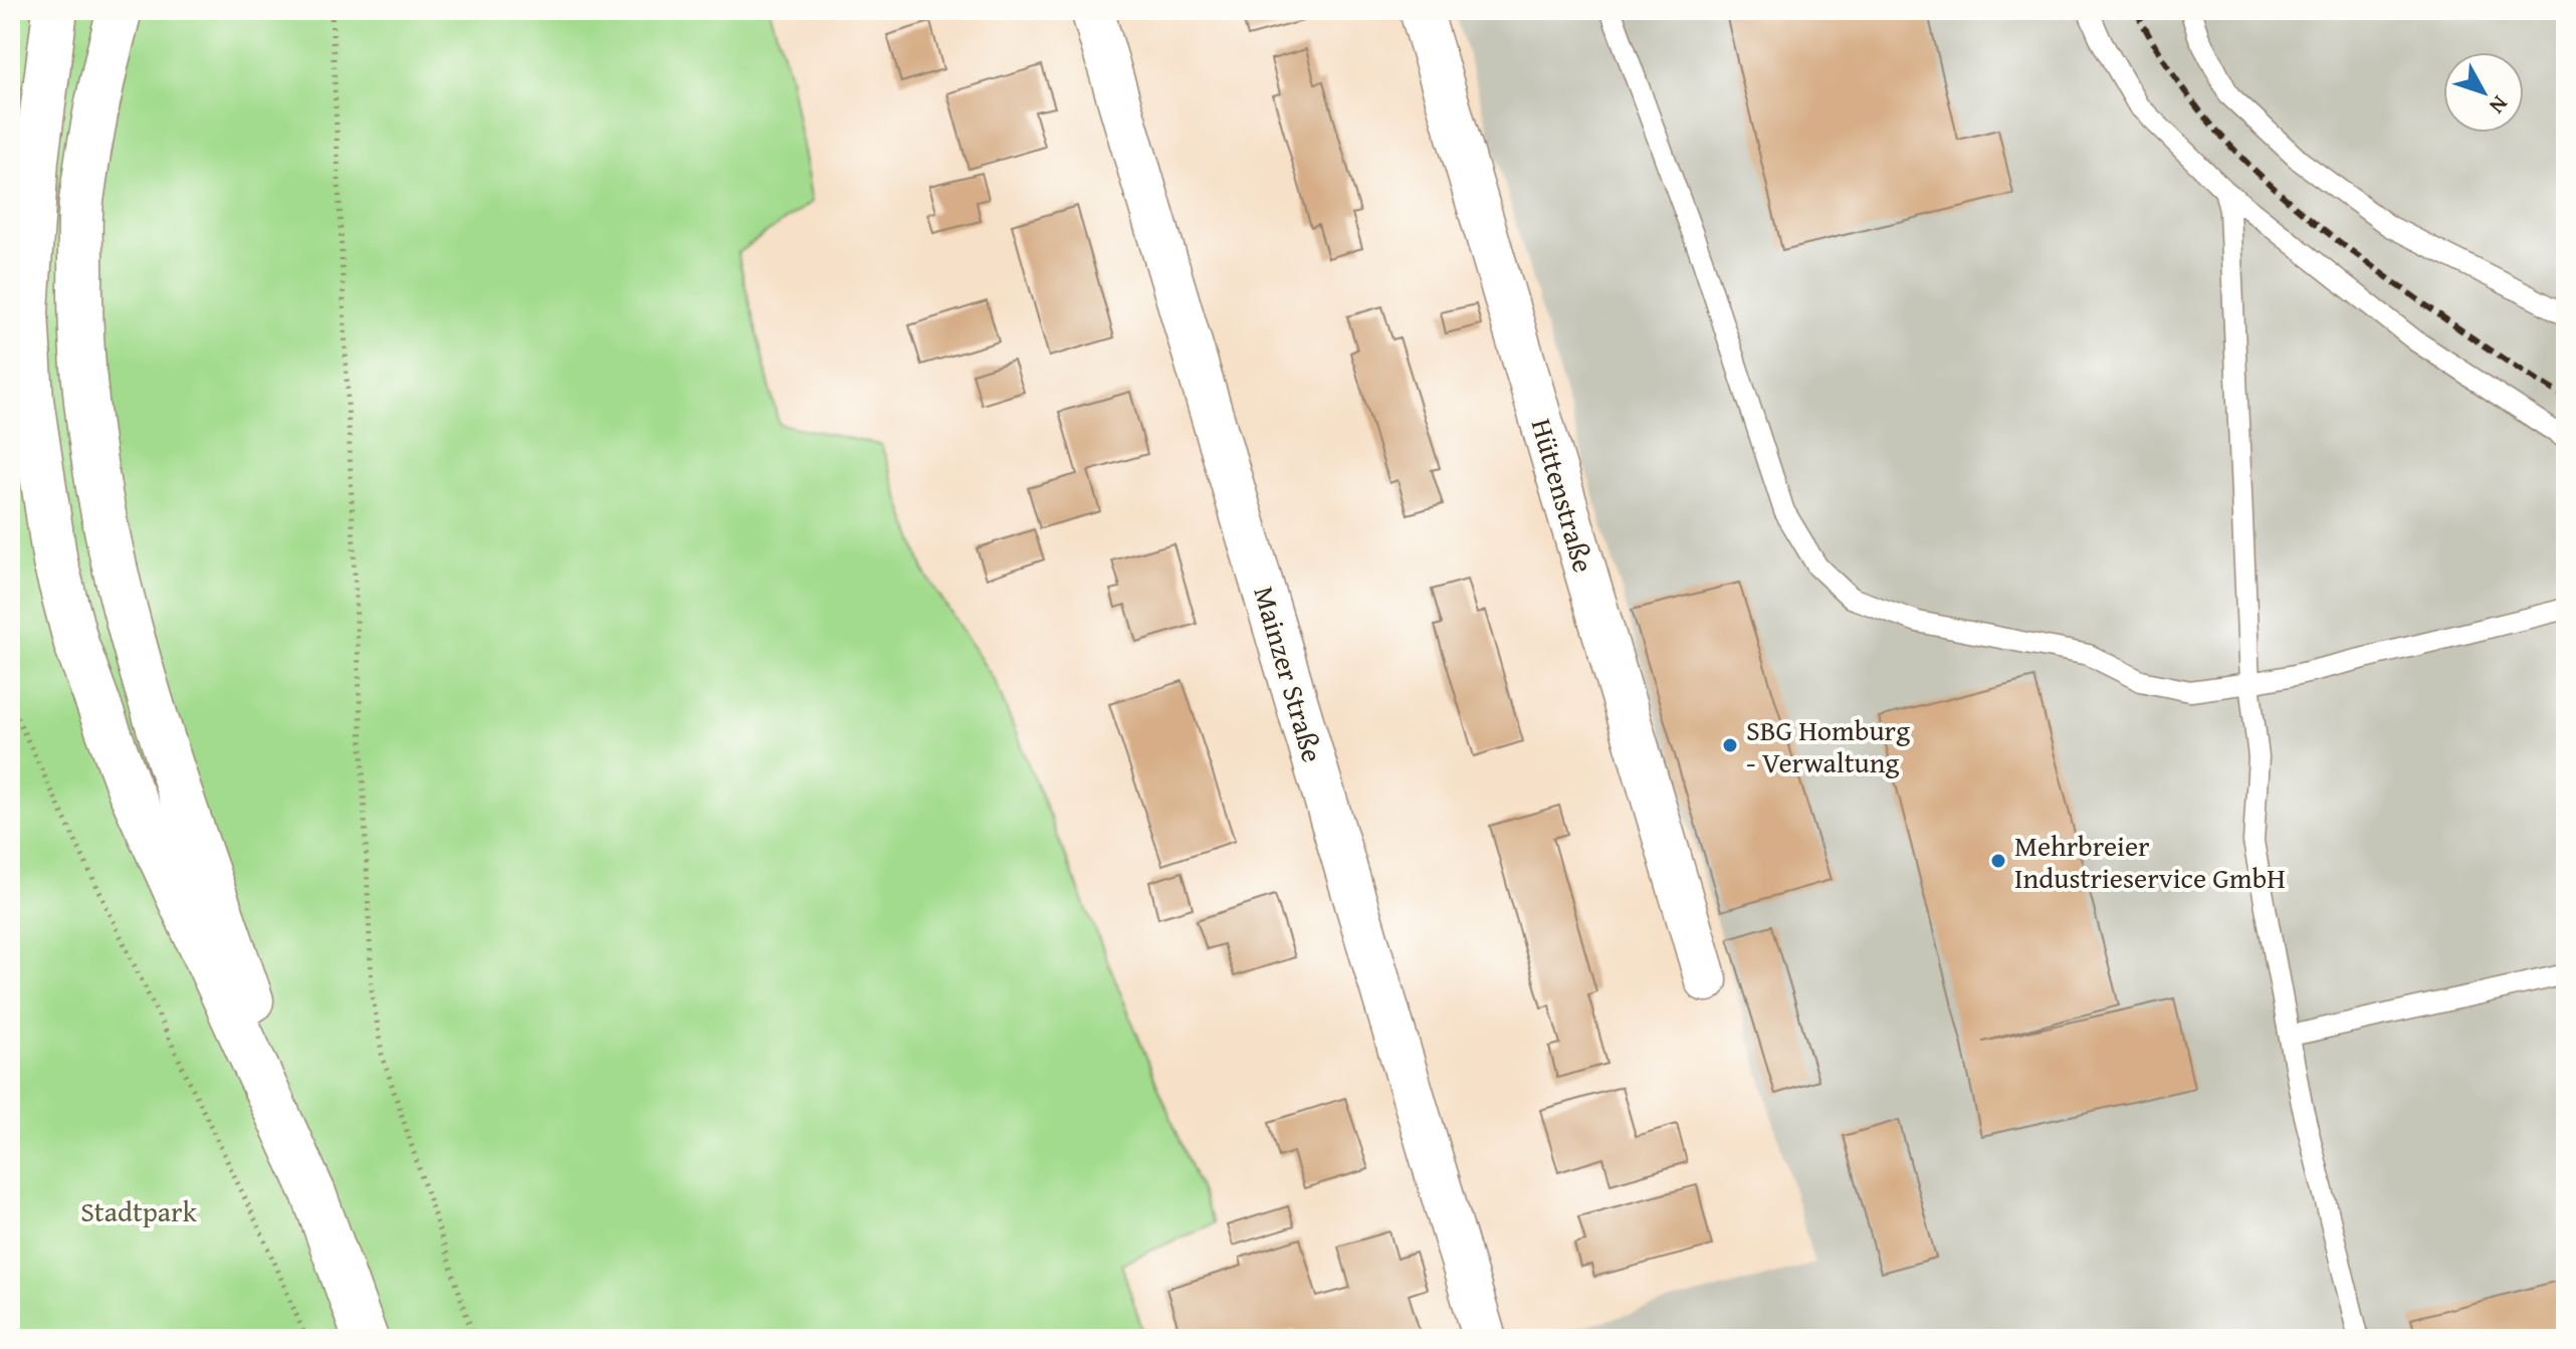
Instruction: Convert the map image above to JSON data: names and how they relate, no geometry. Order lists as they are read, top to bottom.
{
  "streets": {
    "street": ["Hüttenstraße", "Mainzer Straße"]
  },
  "parks": ["Stadtpark"],
  "places": ["SBG Homburg - Verwaltung", "Mehrbreier Industrieservice GmbH"],
  "north": "bottom right"
}
